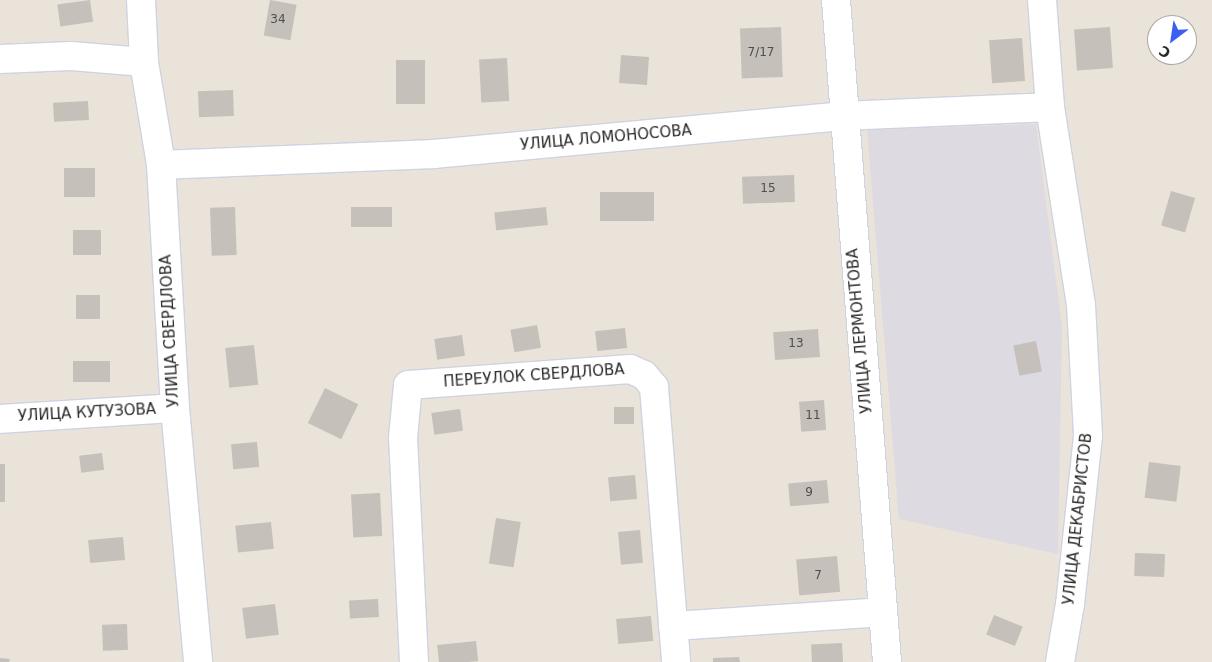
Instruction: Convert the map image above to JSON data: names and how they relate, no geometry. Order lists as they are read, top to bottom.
{
  "streets": {
    "street": [
      "УЛИЦА ЛОМОНОСОВА",
      "УЛИЦА СВЕРДЛОВА",
      "УЛИЦА ЛЕРМОНТОВА",
      "ПЕРЕУЛОК СВЕРДЛОВА",
      "УЛИЦА КУТУЗОВА",
      "УЛИЦА ДЕКАБРИСТОВ"
    ]
  },
  "crossings": [
    ["УЛИЦА ЛОМОНОСОВА", "УЛИЦА СВЕРДЛОВА"],
    ["УЛИЦА ЛОМОНОСОВА", "УЛИЦА ЛЕРМОНТОВА"],
    ["УЛИЦА ЛОМОНОСОВА", "УЛИЦА ДЕКАБРИСТОВ"],
    ["УЛИЦА СВЕРДЛОВА", "УЛИЦА КУТУЗОВА"]
  ],
  "house_numbers": [
    "34",
    "7/17",
    "15",
    "13",
    "11",
    "9",
    "7"
  ],
  "north": "bottom left"
}
